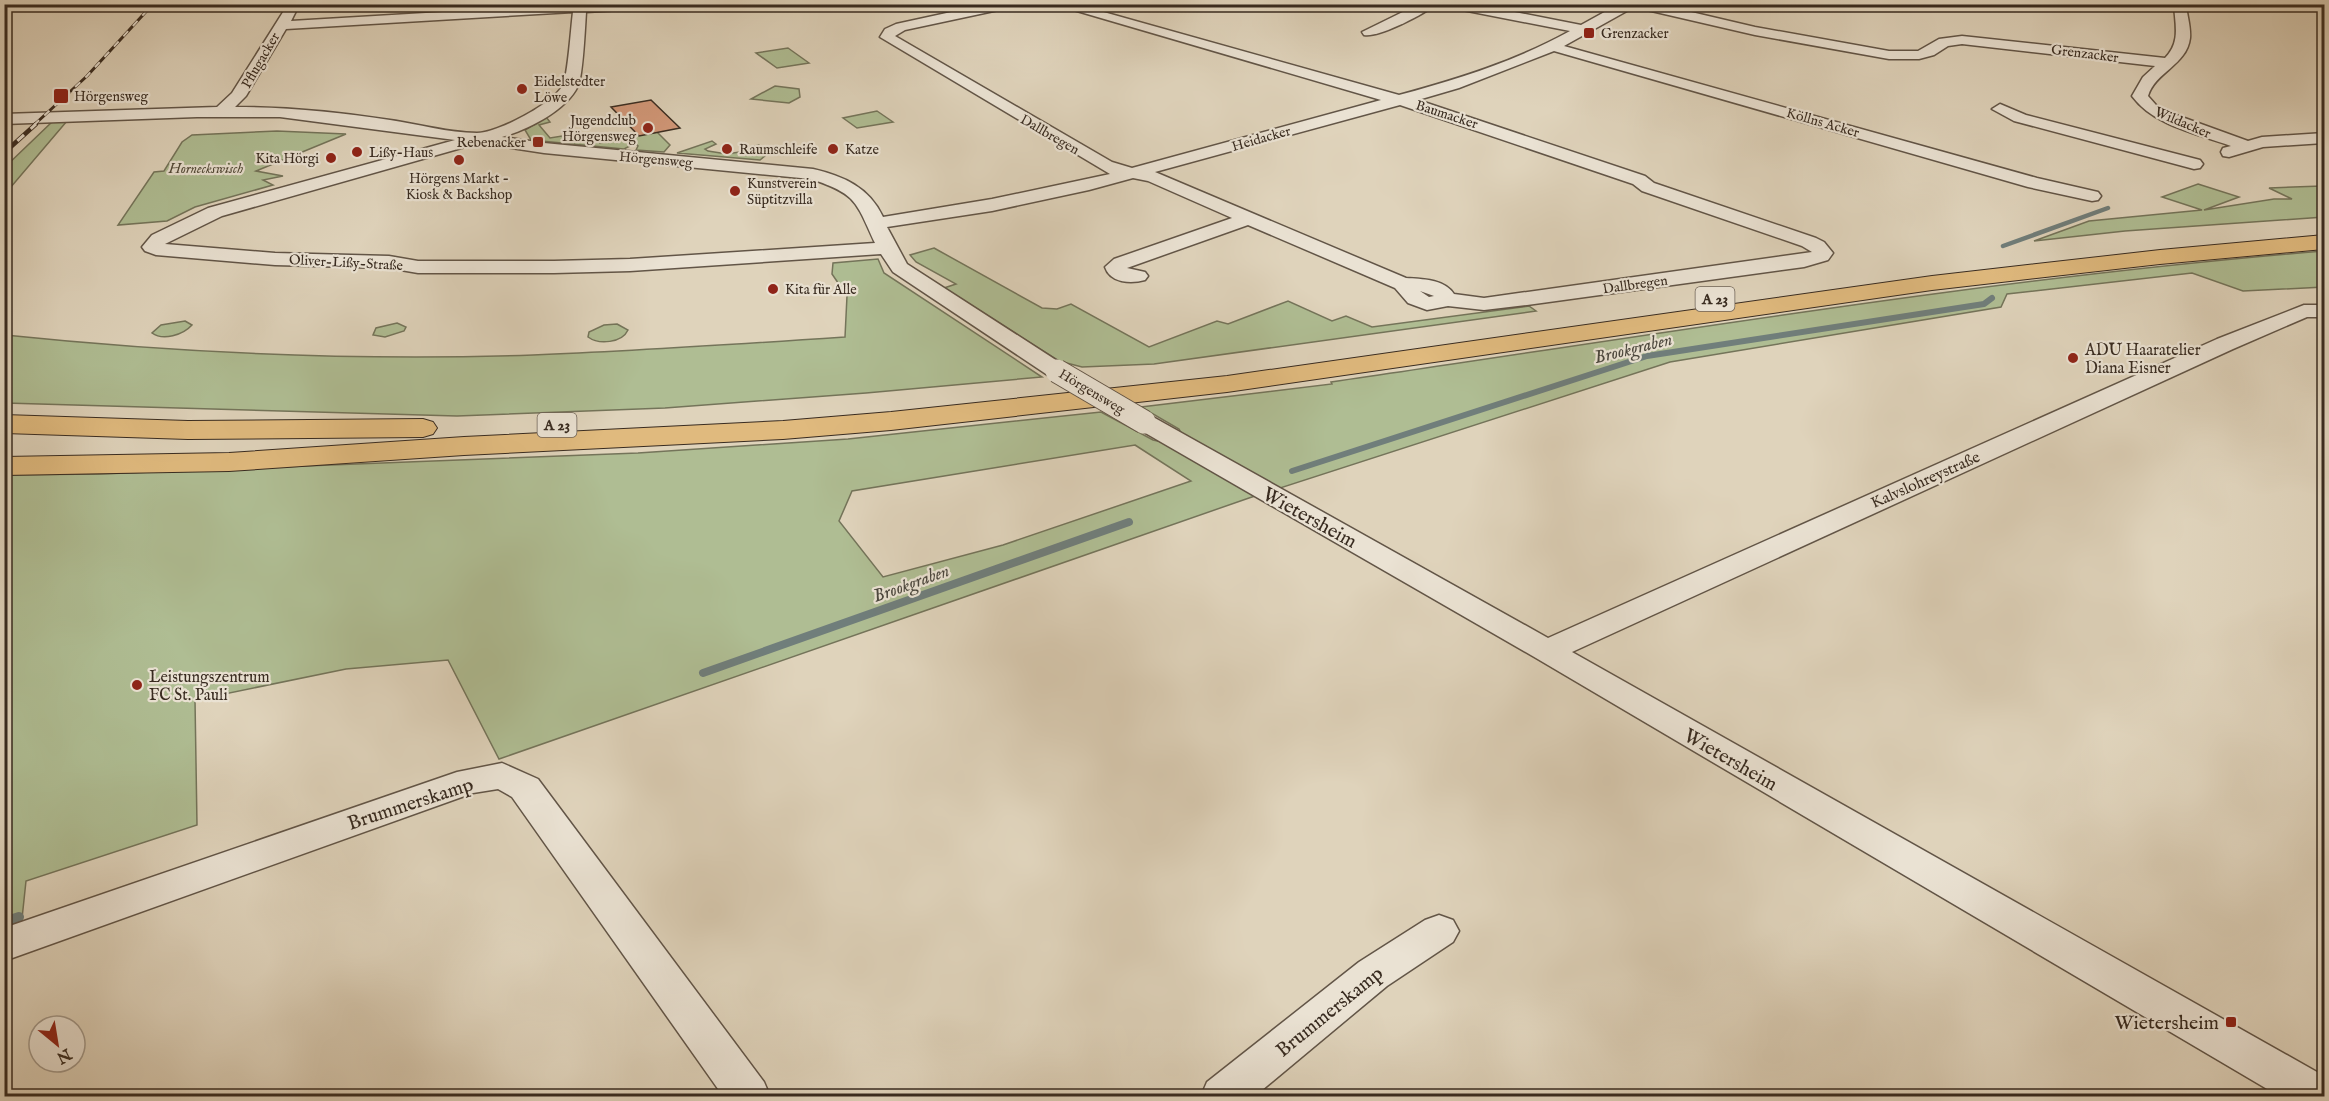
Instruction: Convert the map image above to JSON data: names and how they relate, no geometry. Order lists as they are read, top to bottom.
{
  "streets": {
    "highway": ["A 23"],
    "street": [
      "Grenzacker",
      "Pflugacker",
      "Baumacker",
      "Köllns Acker",
      "Wildacker",
      "Dallbregen",
      "Heidacker",
      "Hörgensweg",
      "Oliver-Lißy-Straße",
      "Kalvslohreystraße",
      "Wietersheim",
      "Brummerskamp"
    ]
  },
  "crossings": [
    ["Grenzacker", "Wildacker"],
    ["Pflugacker", "Hörgensweg"],
    ["Baumacker", "Dallbregen"],
    ["Baumacker", "Heidacker"],
    ["Köllns Acker", "Heidacker"],
    ["Dallbregen", "Heidacker"],
    ["Heidacker", "Hörgensweg"],
    ["Hörgensweg", "Oliver-Lißy-Straße"],
    ["Hörgensweg", "Wietersheim"],
    ["Kalvslohreystraße", "Wietersheim"]
  ],
  "water": ["Brookgraben"],
  "parks": ["Horneckswisch"],
  "places": {
    "transit": [
      "Grenzacker",
      "Hörgensweg",
      "Rebenacker",
      "Wietersheim"
    ],
    "other": [
      "Eidelstedter Löwe",
      "Jugendclub Hörgensweg",
      "Raumschleife",
      "Katze",
      "Lißy-Haus",
      "Kita Hörgi",
      "Hörgens Markt - Kiosk & Backshop",
      "Kunstverein Süptitzvilla",
      "Kita für Alle",
      "ADU Haaratelier Diana Eisner",
      "Leistungszentrum FC St. Pauli"
    ]
  },
  "north": "bottom right"
}
